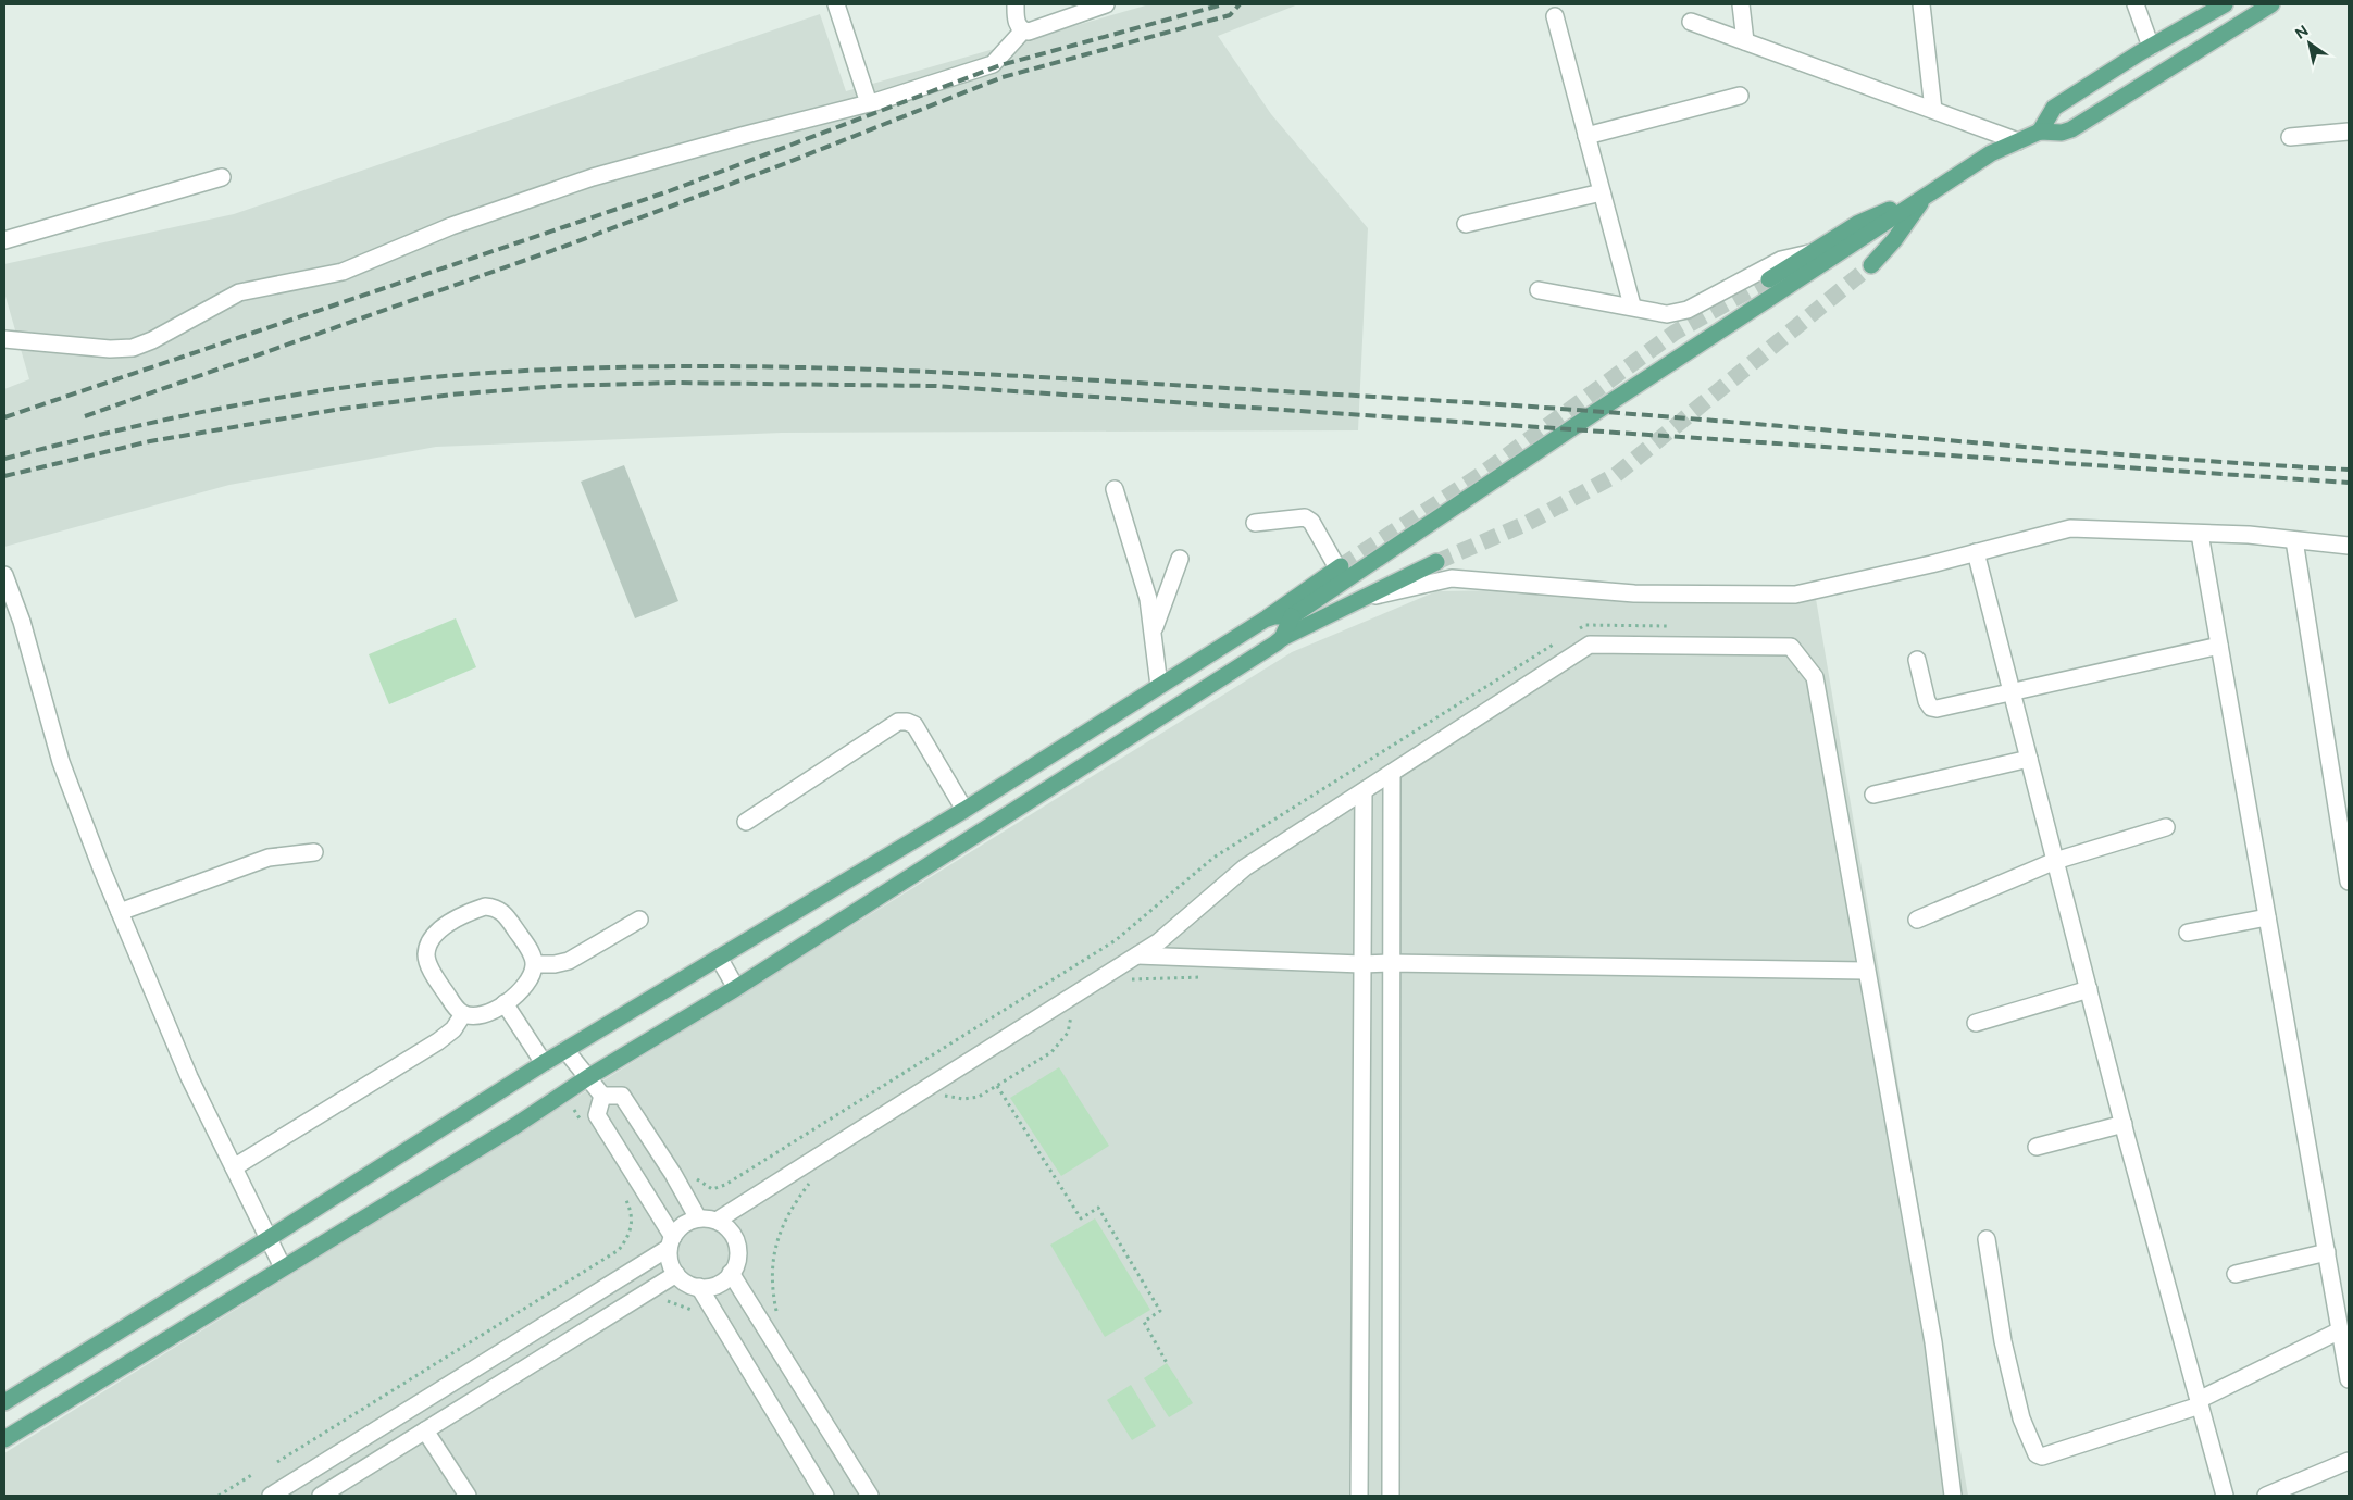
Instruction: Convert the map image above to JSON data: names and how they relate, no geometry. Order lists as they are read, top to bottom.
{
  "north": "top left"
}
